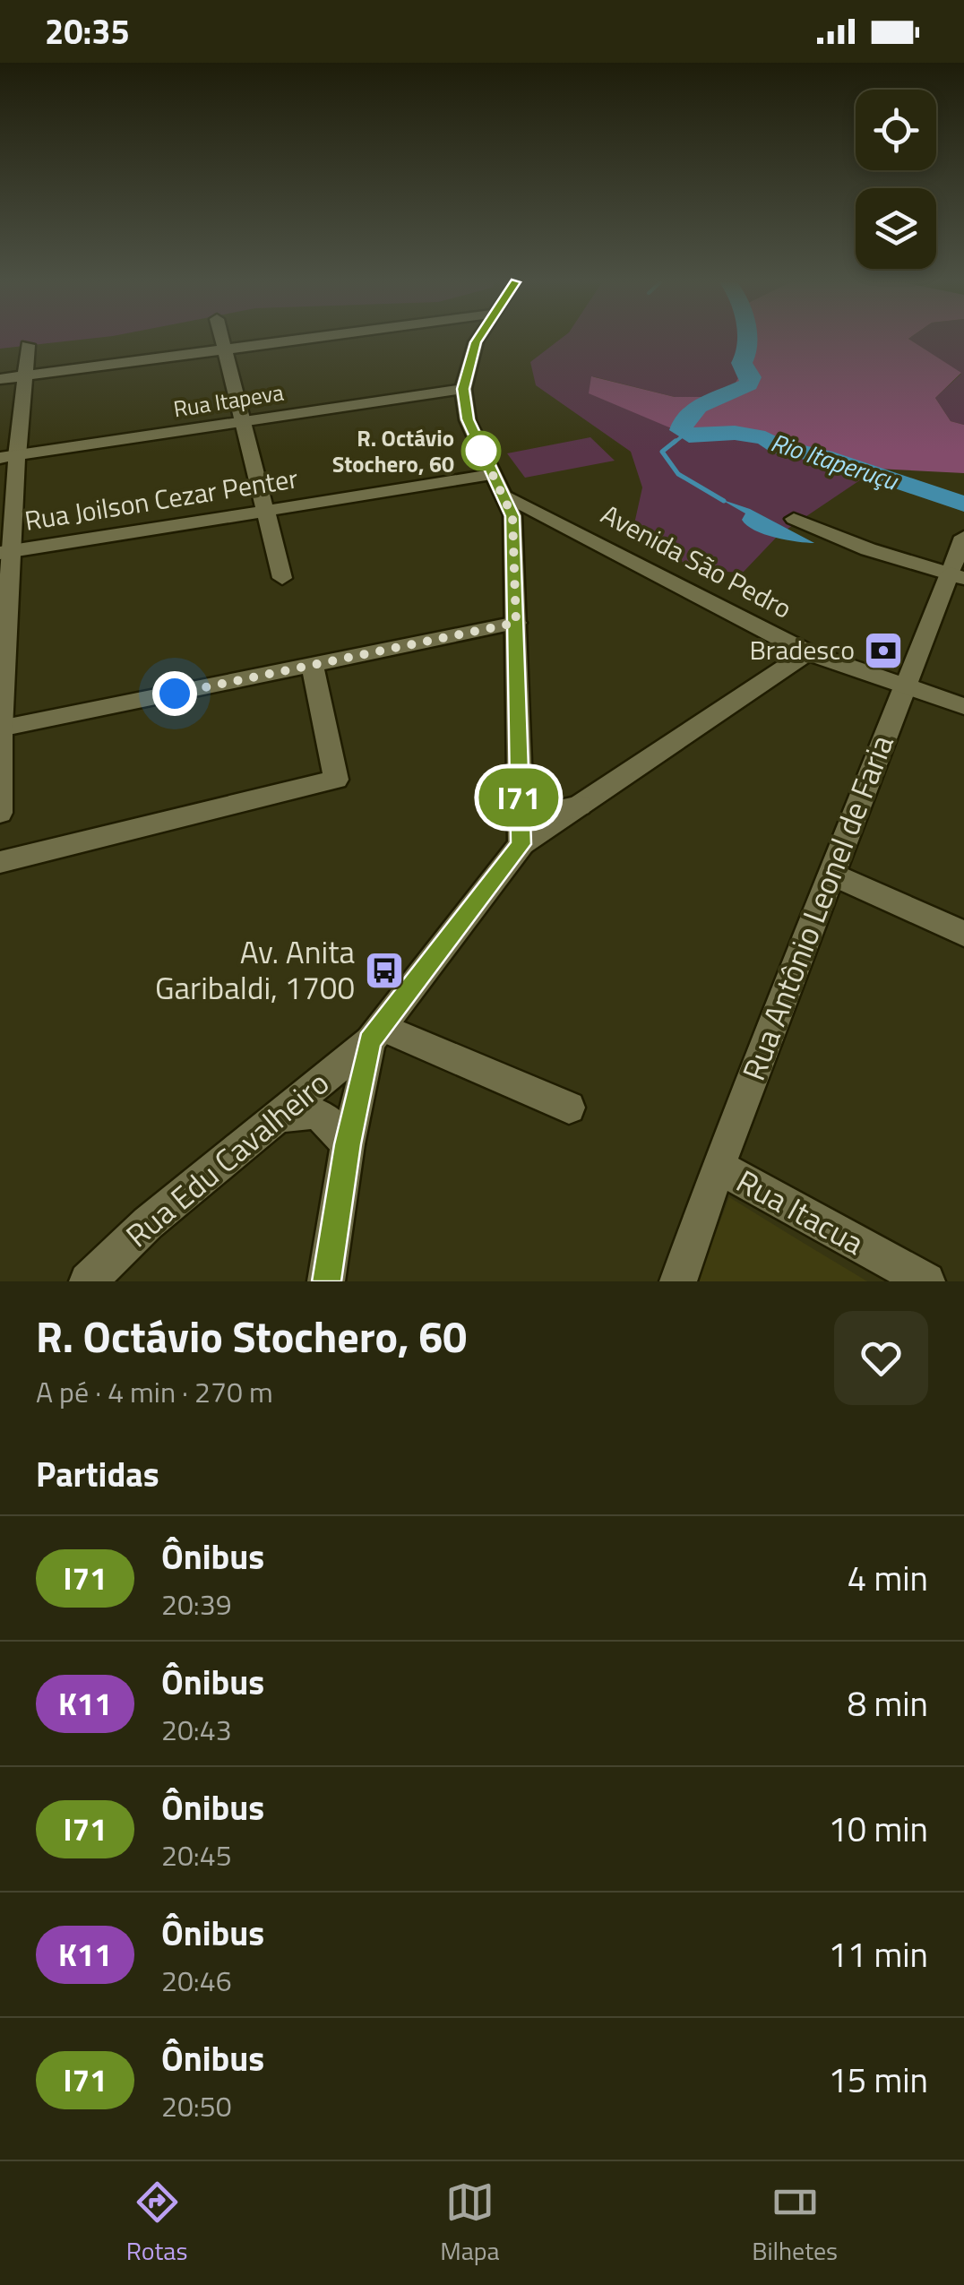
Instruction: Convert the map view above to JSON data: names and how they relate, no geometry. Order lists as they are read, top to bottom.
{
  "streets": {
    "street": [
      "Rua Itapeva",
      "Rua Joilson Cezar Penter",
      "Avenida São Pedro",
      "Rua Antônio Leonel de Faria",
      "Rua Edu Cavalheiro",
      "Rua Itacua"
    ]
  },
  "crossings": [
    ["Avenida São Pedro", "Rua Antônio Leonel de Faria"],
    ["Rua Antônio Leonel de Faria", "Rua Itacua"]
  ],
  "water": ["Rio Itaperuçu"],
  "places": {
    "other": ["R. Octávio Stochero, 60"],
    "bank": ["Bradesco"],
    "bus stop": ["Av. Anita Garibaldi, 1700"]
  },
  "lines": ["bus line I71"],
  "page": {
    "status": "20:35",
    "on_map": "I71",
    "heading": [
      ["R. Octávio Stochero, 60", "A pé · 4 min · 270 m"],
      "Partidas"
    ],
    "list": [
      {
        "mark": "I71",
        "name": "Ônibus",
        "note": "20:39",
        "value": "4 min"
      },
      {
        "mark": "K11",
        "name": "Ônibus",
        "note": "20:43",
        "value": "8 min"
      },
      {
        "mark": "I71",
        "name": "Ônibus",
        "note": "20:45",
        "value": "10 min"
      },
      {
        "mark": "K11",
        "name": "Ônibus",
        "note": "20:46",
        "value": "11 min"
      },
      {
        "mark": "I71",
        "name": "Ônibus",
        "note": "20:50",
        "value": "15 min"
      }
    ],
    "tabs": ["Rotas", "Mapa", "Bilhetes"]
  }
}
